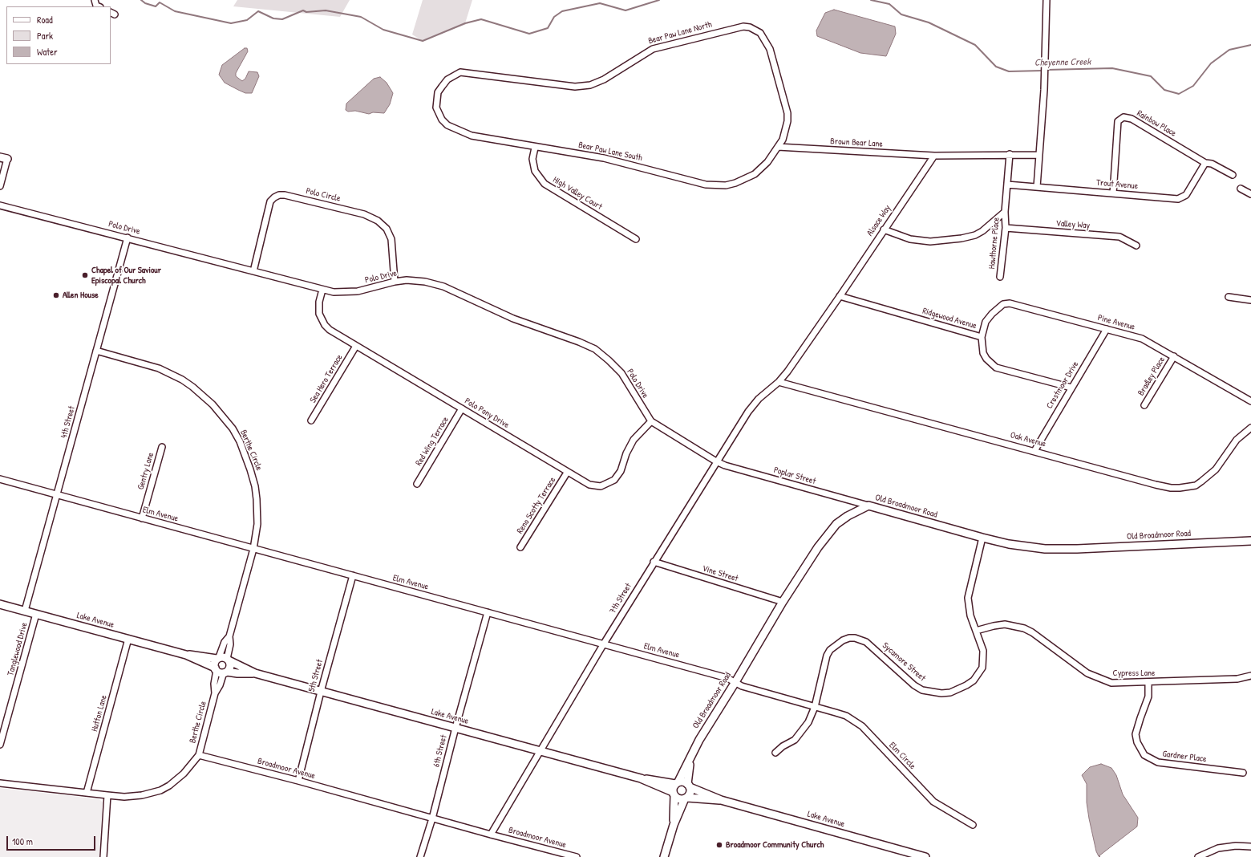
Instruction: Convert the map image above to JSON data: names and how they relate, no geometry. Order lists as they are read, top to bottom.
{
  "streets": {
    "main road": ["Old Broadmoor Road", "Lake Avenue"],
    "street": [
      "Bear Paw Lane North",
      "Rainbow Place",
      "Brown Bear Lane",
      "Bear Paw Lane South",
      "Trout Avenue",
      "High Valley Court",
      "Polo Circle",
      "Alsace Way",
      "Valley Way",
      "Polo Drive",
      "Hawthorne Place",
      "Ridgewood Avenue",
      "Pine Avenue",
      "Bradley Place",
      "Sea Hero Terrace",
      "Crestmoor Drive",
      "Polo Pony Drive",
      "4th Street",
      "Oak Avenue",
      "Red Wing Terrace",
      "Berthe Circle",
      "Gentry Lane",
      "Poplar Street",
      "Reno Scotty Terrace",
      "Elm Avenue",
      "Vine Street",
      "7th Street",
      "Tanglewood Drive",
      "Sycamore Street",
      "Cypress Lane",
      "5th Street",
      "Hutton Lane",
      "6th Street",
      "Elm Circle",
      "Gardner Place",
      "Broadmoor Avenue"
    ]
  },
  "crossings": [
    ["Bear Paw Lane North", "Brown Bear Lane"],
    ["Bear Paw Lane North", "Bear Paw Lane South"],
    ["Rainbow Place", "Trout Avenue"],
    ["Brown Bear Lane", "Bear Paw Lane South"],
    ["Brown Bear Lane", "Alsace Way"],
    ["Bear Paw Lane South", "High Valley Court"],
    ["Trout Avenue", "Hawthorne Place"],
    ["Polo Circle", "Polo Drive"],
    ["Alsace Way", "Hawthorne Place"],
    ["Alsace Way", "Ridgewood Avenue"],
    ["Alsace Way", "Oak Avenue"],
    ["Alsace Way", "7th Street"],
    ["Valley Way", "Hawthorne Place"],
    ["Polo Drive", "Polo Pony Drive"],
    ["Polo Drive", "4th Street"],
    ["Polo Drive", "Poplar Street"],
    ["Polo Drive", "7th Street"],
    ["Ridgewood Avenue", "Pine Avenue"],
    ["Ridgewood Avenue", "Crestmoor Drive"],
    ["Pine Avenue", "Bradley Place"],
    ["Pine Avenue", "Crestmoor Drive"],
    ["Sea Hero Terrace", "Polo Pony Drive"],
    ["Crestmoor Drive", "Oak Avenue"],
    ["Polo Pony Drive", "Red Wing Terrace"],
    ["Polo Pony Drive", "Reno Scotty Terrace"],
    ["4th Street", "Berthe Circle"],
    ["4th Street", "Elm Avenue"],
    ["4th Street", "Lake Avenue"],
    ["Oak Avenue", "7th Street"],
    ["Berthe Circle", "Elm Avenue"],
    ["Berthe Circle", "Lake Avenue"],
    ["Berthe Circle", "Broadmoor Avenue"],
    ["Gentry Lane", "Elm Avenue"],
    ["Poplar Street", "Old Broadmoor Road"],
    ["Poplar Street", "7th Street"],
    ["Old Broadmoor Road", "Elm Avenue"],
    ["Old Broadmoor Road", "Vine Street"],
    ["Old Broadmoor Road", "Lake Avenue"],
    ["Old Broadmoor Road", "Sycamore Street"],
    ["Elm Avenue", "7th Street"],
    ["Elm Avenue", "Sycamore Street"],
    ["Elm Avenue", "5th Street"],
    ["Elm Avenue", "6th Street"],
    ["Elm Avenue", "Elm Circle"],
    ["Vine Street", "7th Street"],
    ["7th Street", "Lake Avenue"],
    ["7th Street", "Broadmoor Avenue"],
    ["Lake Avenue", "Tanglewood Drive"],
    ["Lake Avenue", "5th Street"],
    ["Lake Avenue", "Hutton Lane"],
    ["Lake Avenue", "6th Street"],
    ["Sycamore Street", "Cypress Lane"],
    ["Sycamore Street", "Elm Circle"],
    ["Cypress Lane", "Gardner Place"],
    ["5th Street", "Broadmoor Avenue"],
    ["6th Street", "Broadmoor Avenue"]
  ],
  "water": ["Cheyenne Creek"],
  "places": ["Chapel of Our Saviour Episcopal Church", "Allen House", "Broadmoor Community Church"],
  "legend": ["Road", "Park", "Water"],
  "scale_bar": "100 m"
}
